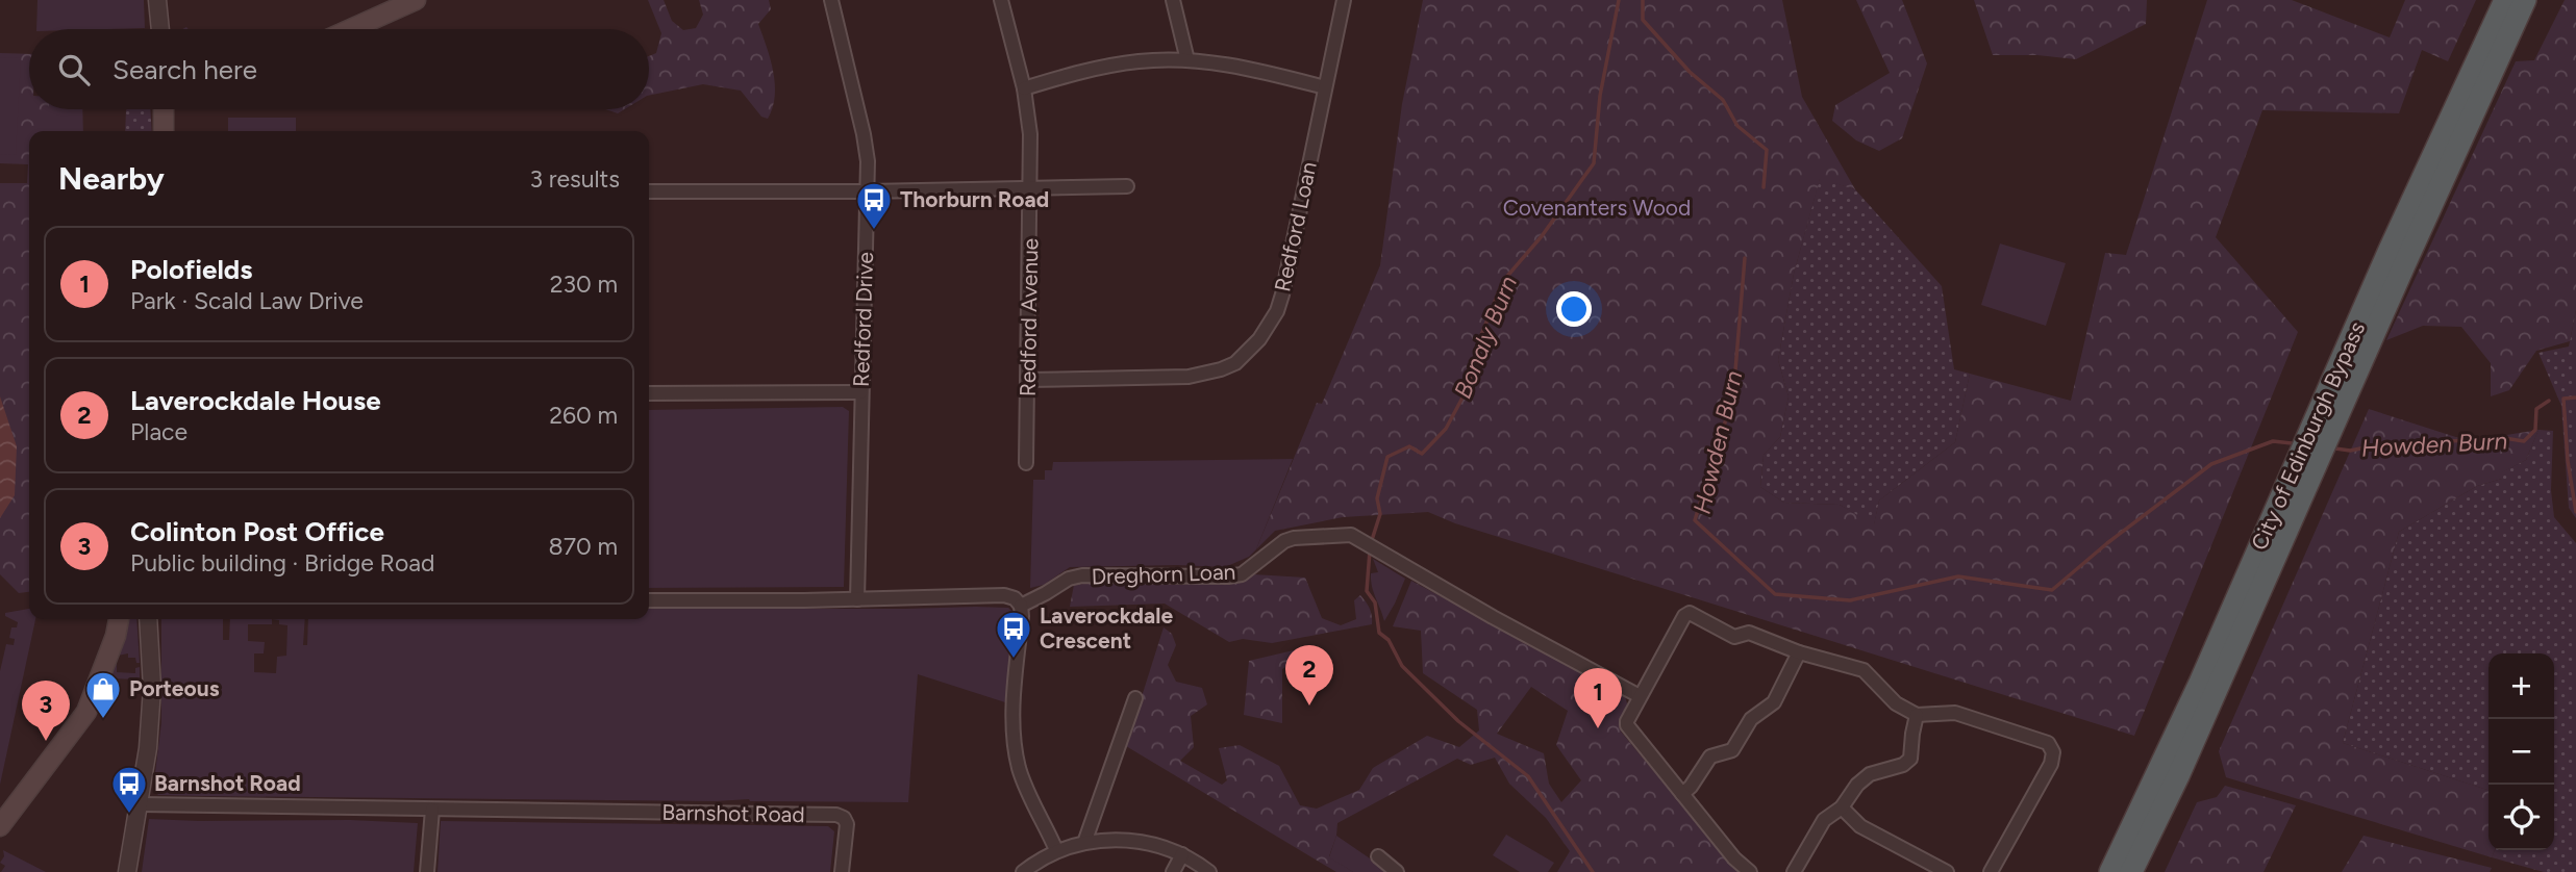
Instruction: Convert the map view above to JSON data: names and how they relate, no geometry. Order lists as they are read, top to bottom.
{
  "streets": {
    "highway": ["City of Edinburgh Bypass"],
    "street": [
      "Redford Loan",
      "Redford Avenue",
      "Redford Drive",
      "Dreghorn Loan",
      "Barnshot Road"
    ]
  },
  "crossings": [
    ["Redford Loan", "Redford Avenue"]
  ],
  "water": ["Bonaly Burn", "Howden Burn"],
  "parks": ["Covenanters Wood"],
  "places": {
    "bus stop": ["Thorburn Road", "Laverockdale Crescent", "Barnshot Road"],
    "shop": ["Porteous"]
  },
  "page": {
    "search": "Search here",
    "heading": ["Nearby", "3 results"],
    "list": [
      {
        "mark": "1",
        "name": "Polofields",
        "note": "Park · Scald Law Drive",
        "value": "230 m"
      },
      {
        "mark": "2",
        "name": "Laverockdale House",
        "note": "Place",
        "value": "260 m"
      },
      {
        "mark": "3",
        "name": "Colinton Post Office",
        "note": "Public building · Bridge Road",
        "value": "870 m"
      }
    ],
    "pins": ["2", "1", "3"],
    "map_buttons": ["+", "−"]
  }
}
